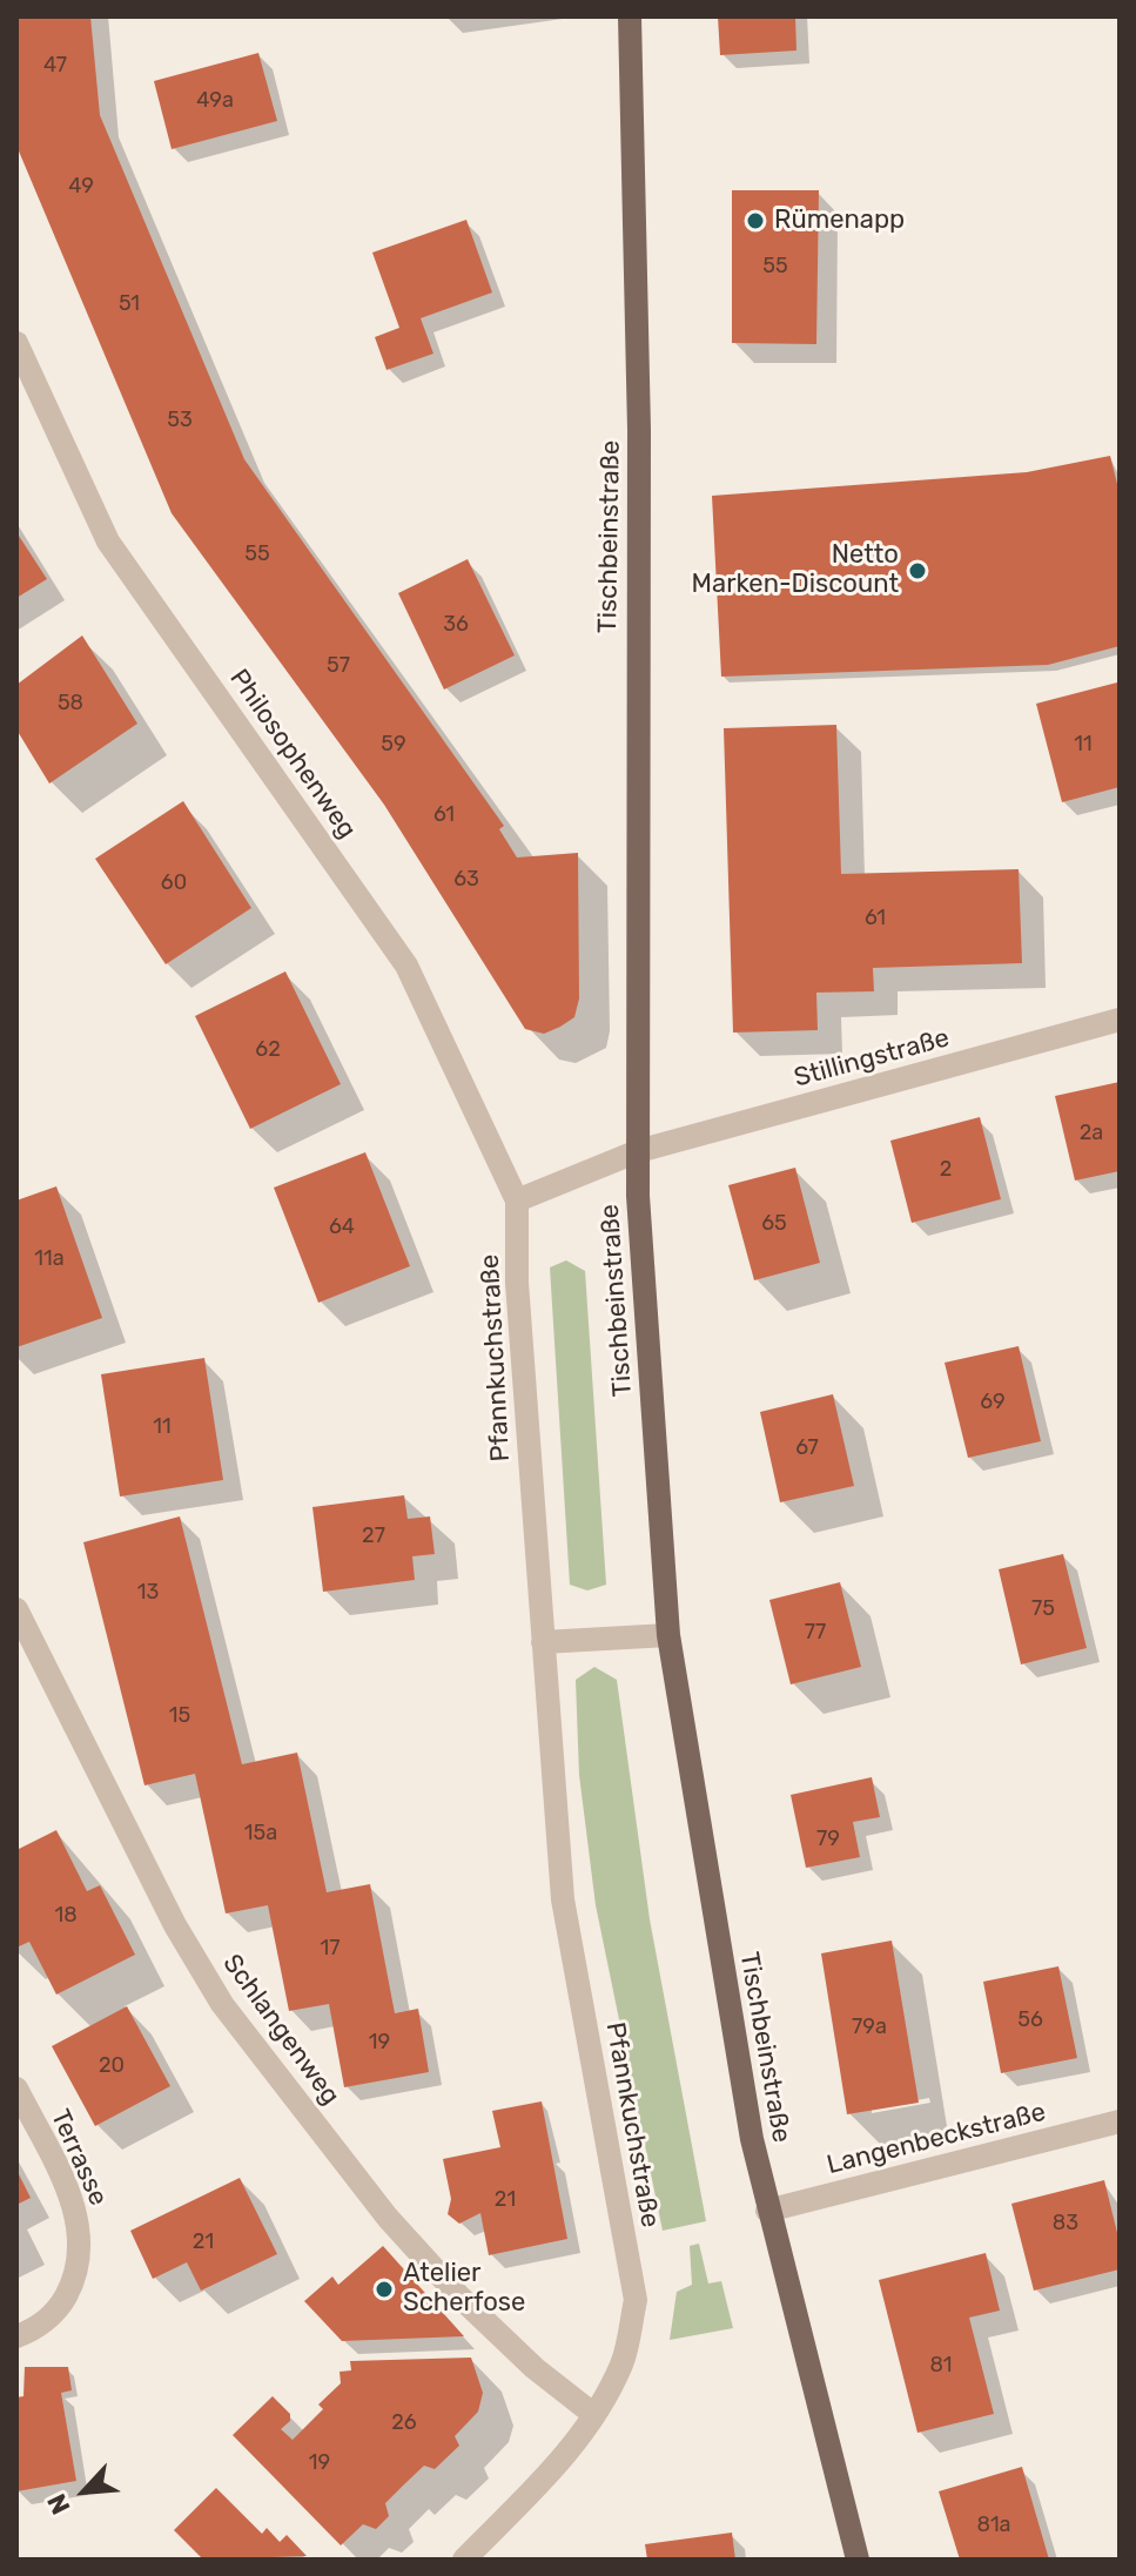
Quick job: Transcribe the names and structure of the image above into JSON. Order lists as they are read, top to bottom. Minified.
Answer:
{"streets":{"main road":["Tischbeinstraße"],"street":["Philosophenweg","Stillingstraße","Pfannkuchstraße","Schlangenweg","Langenbeckstraße","Terrasse"]},"crossings":[["Tischbeinstraße","Stillingstraße"],["Tischbeinstraße","Langenbeckstraße"],["Philosophenweg","Pfannkuchstraße"],["Pfannkuchstraße","Schlangenweg"]],"places":["Rümenapp","Netto Marken-Discount","Atelier Scherfose"],"house_numbers":["47","49a","49","55","51","53","55","36","57","58","59","11","61","63","60","61","62","2a","2","65","64","11a","69","11","67","27","13","75","77","15","15a","79","18","17","56","79a","19","20","21","83","21","81","26","19","81a"],"north":"bottom left"}
